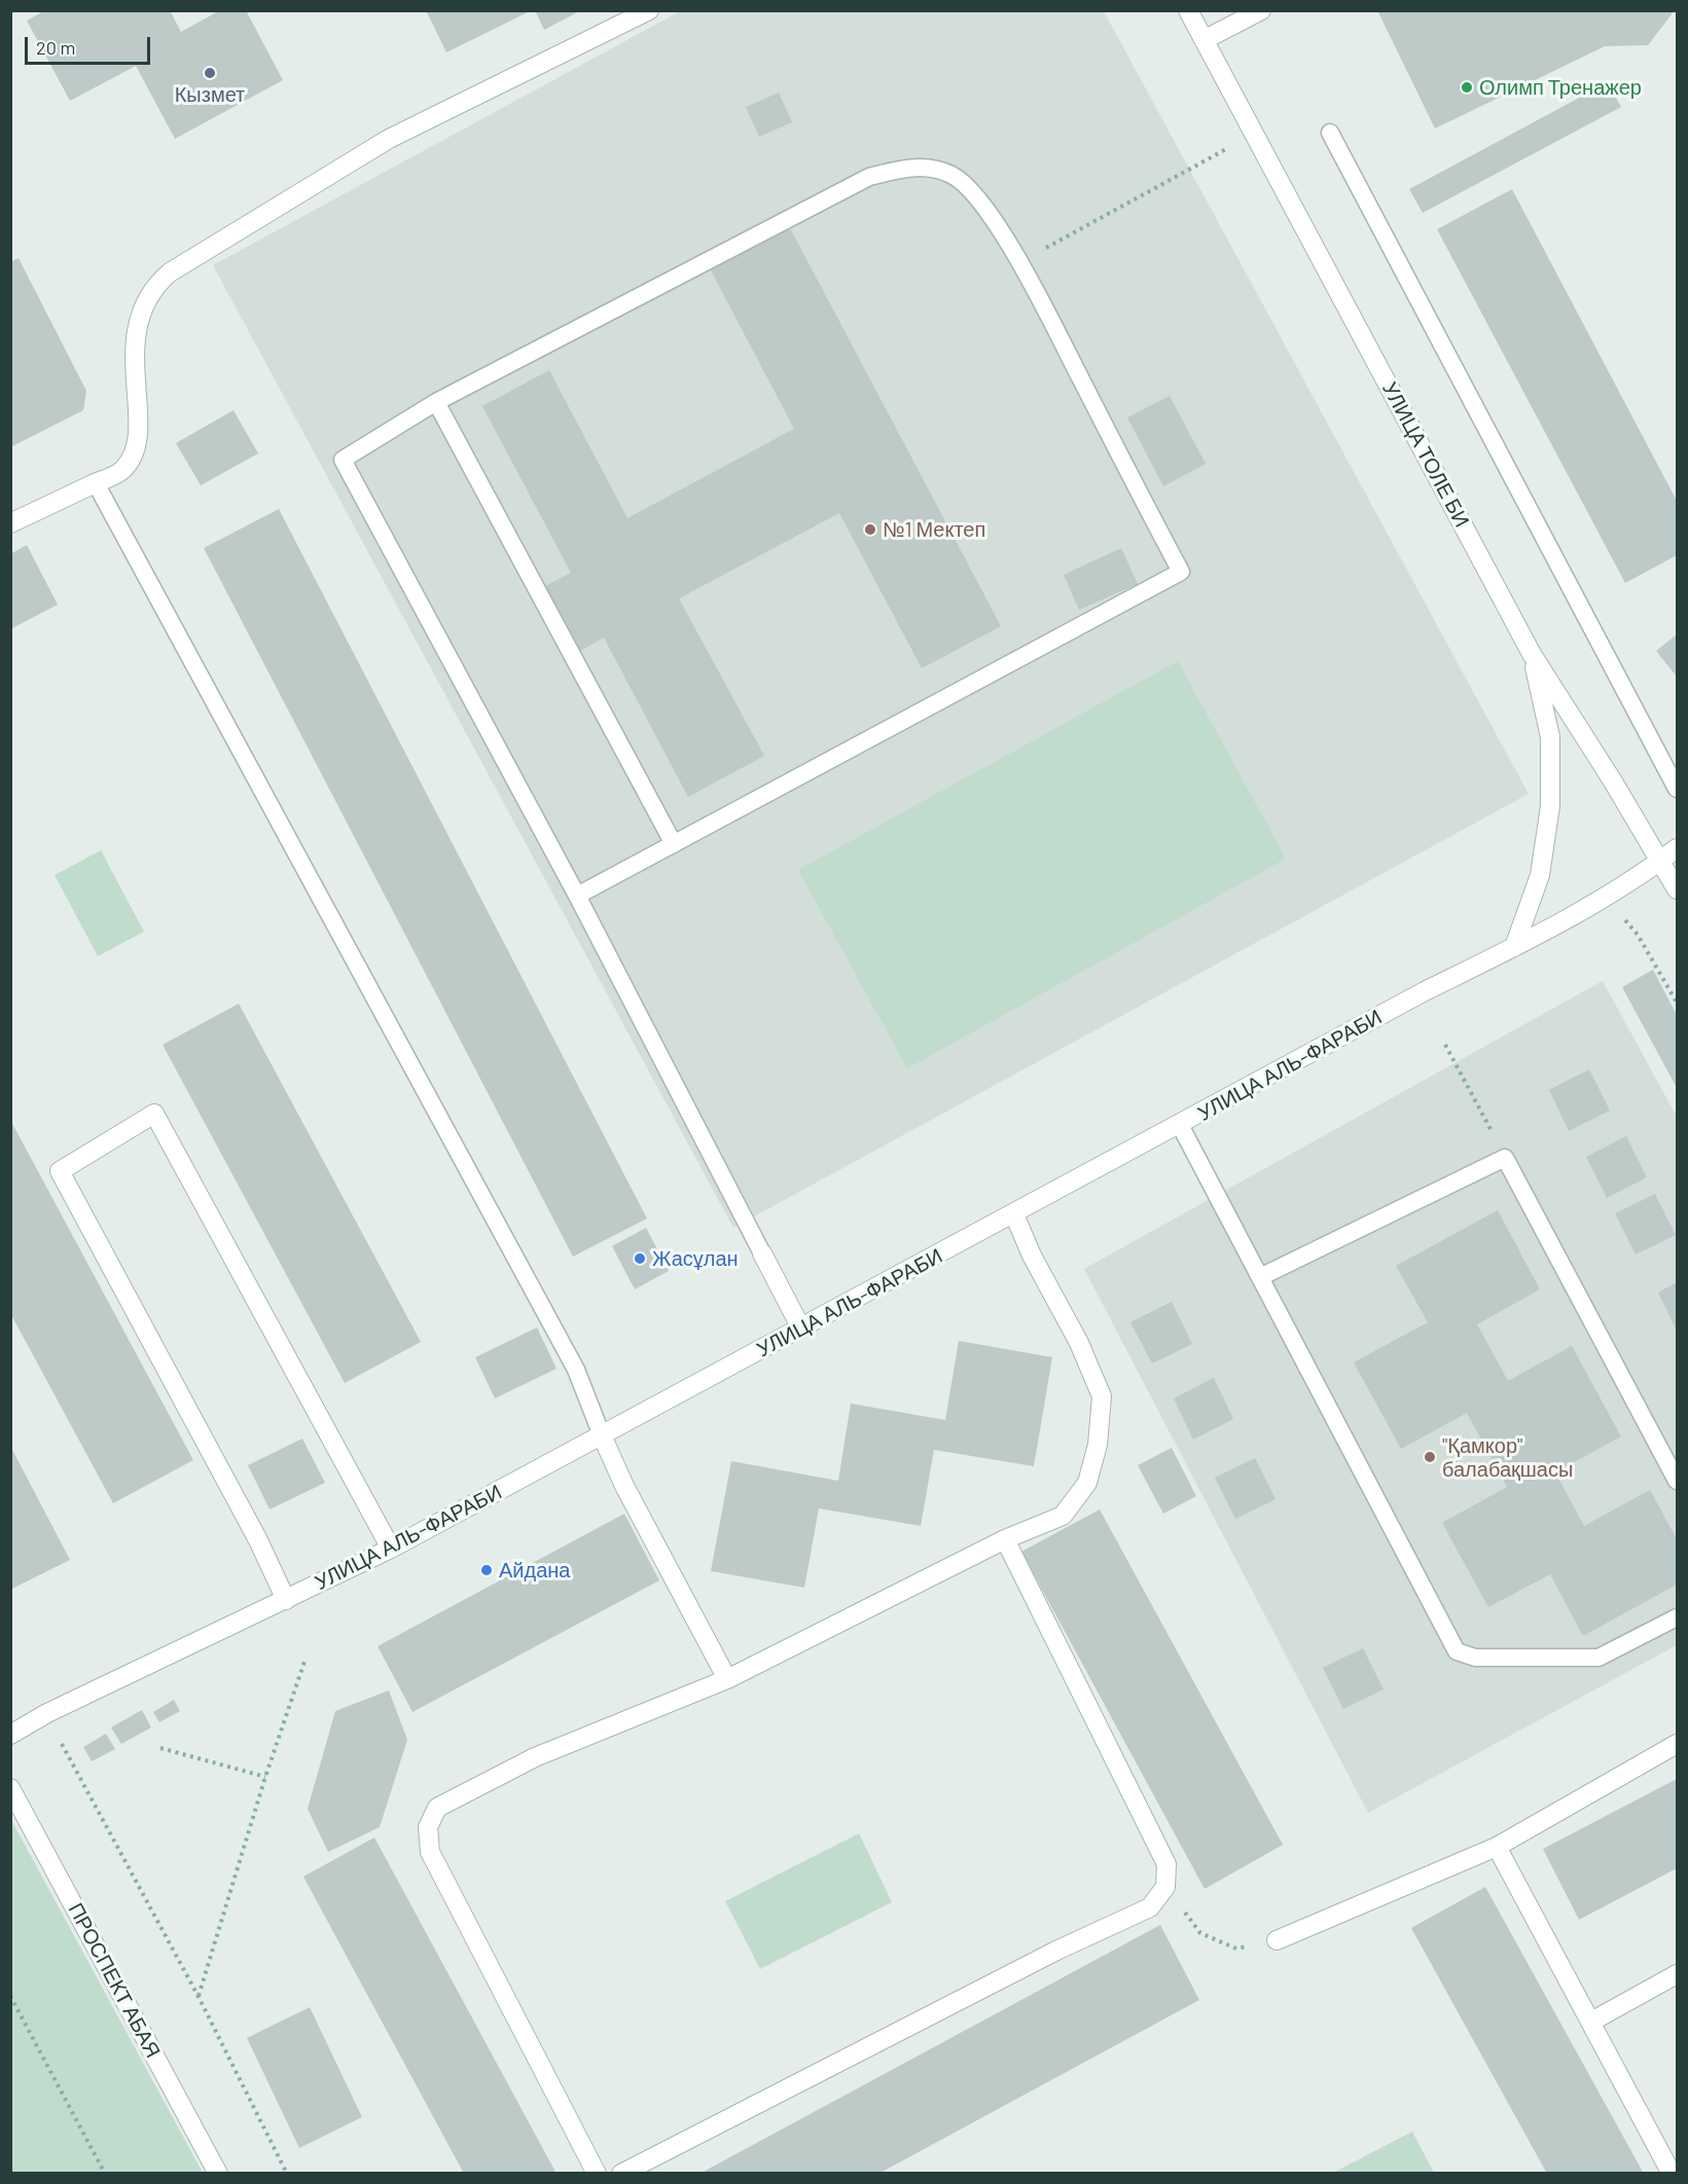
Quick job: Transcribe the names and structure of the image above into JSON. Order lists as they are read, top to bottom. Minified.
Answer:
{"streets":{"street":["УЛИЦА ТОЛЕ БИ","УЛИЦА АЛЬ-ФАРАБИ","ПРОСПЕКТ АБАЯ"]},"crossings":[["УЛИЦА ТОЛЕ БИ","УЛИЦА АЛЬ-ФАРАБИ"]],"places":["Кызмет","Олимп Тренажер","№1 Мектеп","Жасұлан","\"Қамкор\" балабақшасы","Айдана"],"scale_bar":"20 m"}
